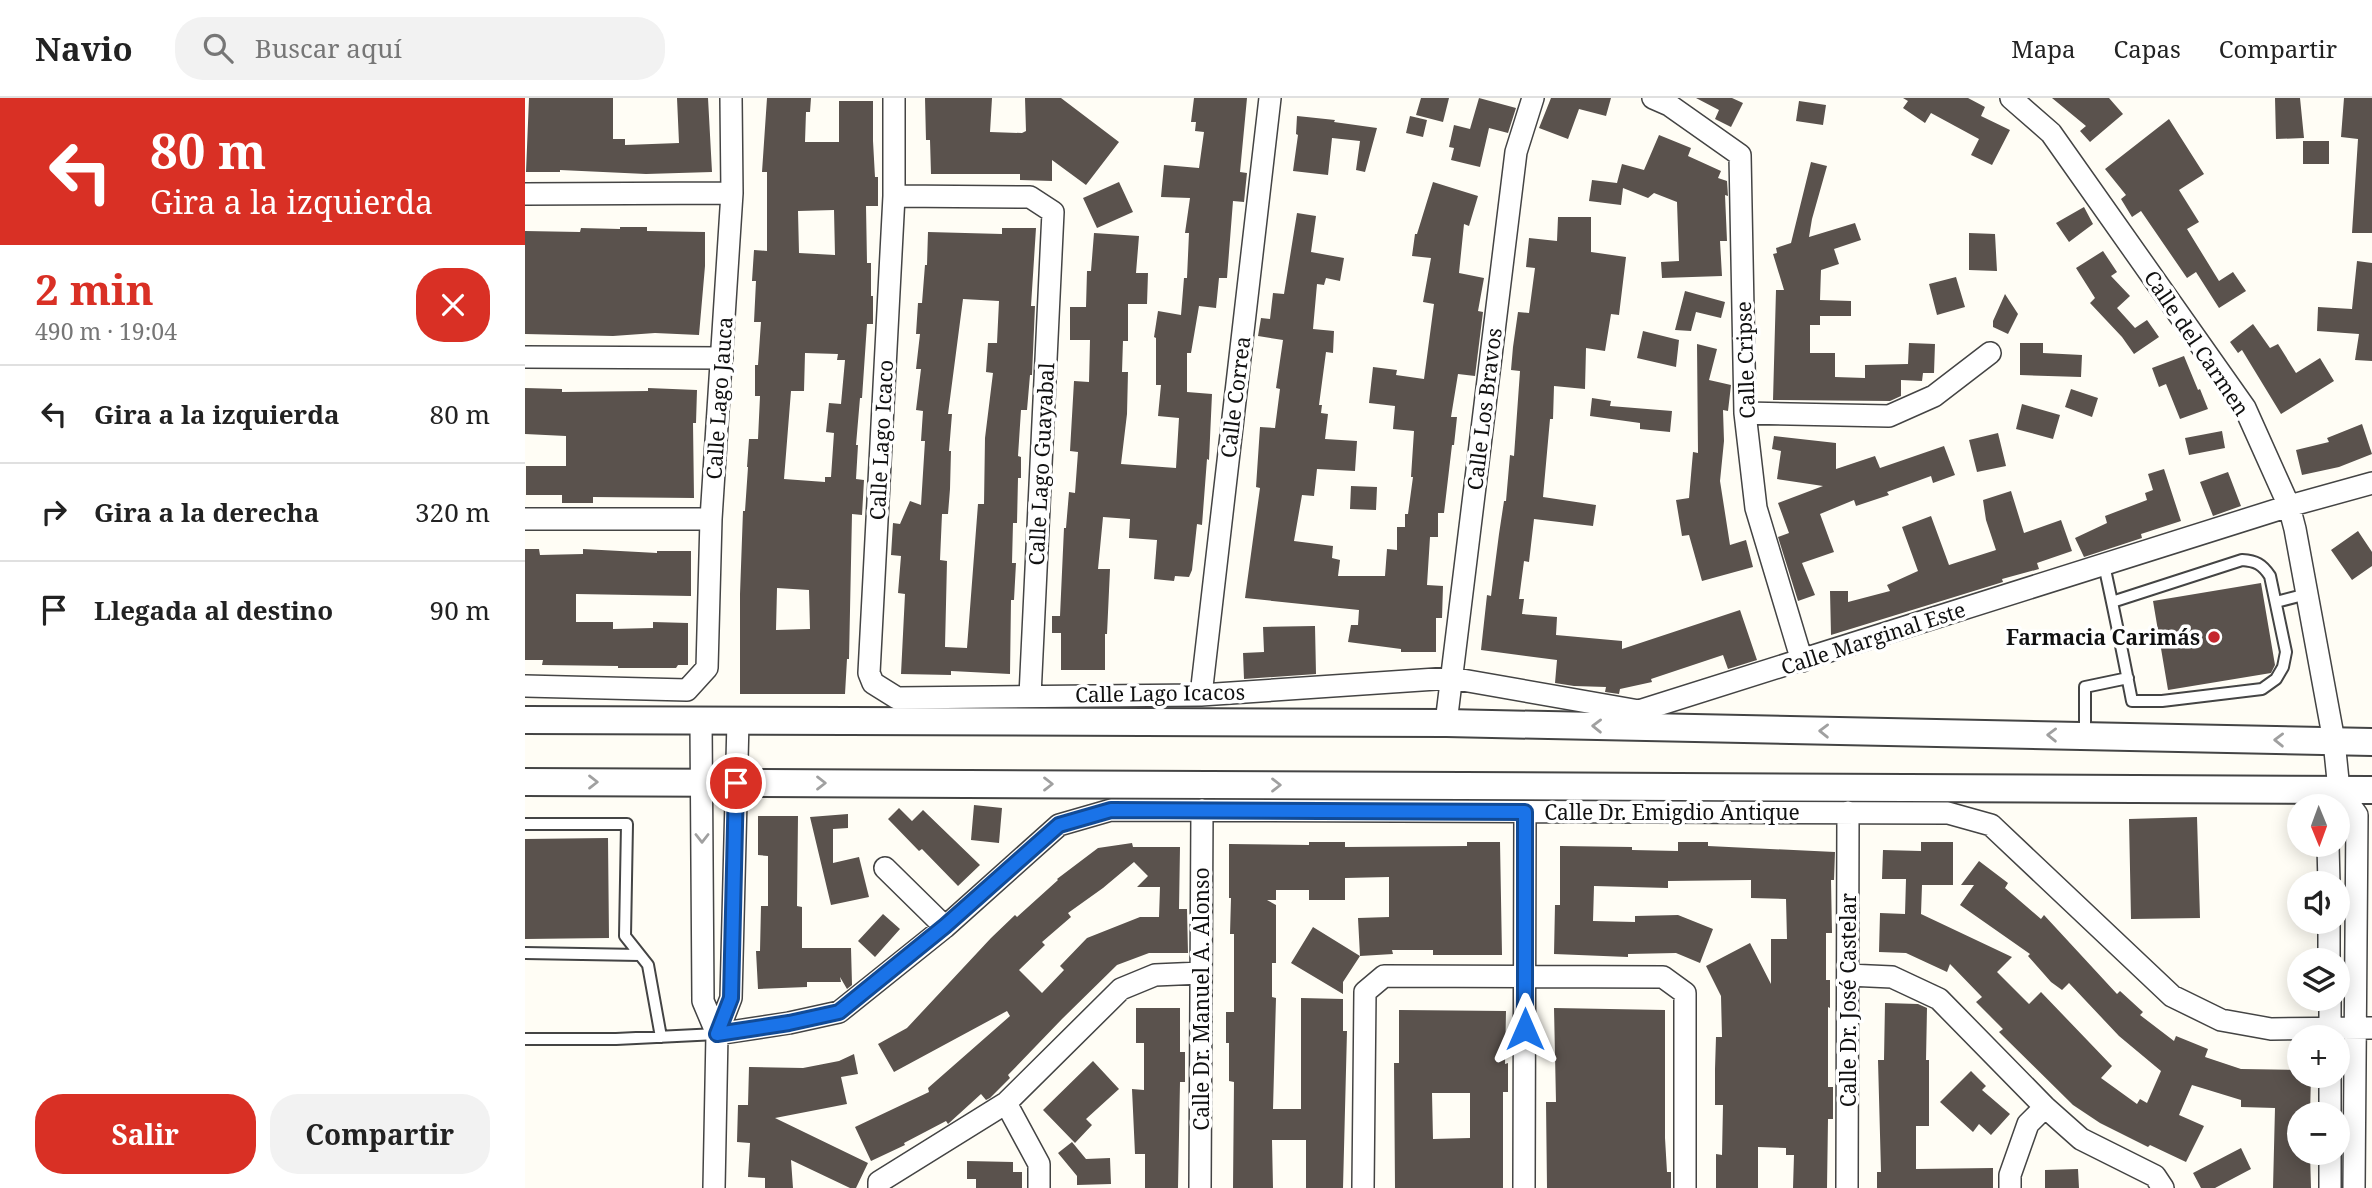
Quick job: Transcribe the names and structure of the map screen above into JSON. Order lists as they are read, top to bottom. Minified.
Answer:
{"streets":{"street":["Calle del Carmen","Calle Cripse","Calle Correa","Calle Lago Jauca","Calle Los Bravos","Calle Lago Icaco","Calle Lago Guayabal","Calle Marginal Este","Calle Lago Icacos","Calle Dr. Emigdio Antique","Calle Dr. Manuel A. Alonso","Calle Dr. José Castelar"]},"crossings":[["Calle del Carmen","Calle Marginal Este"],["Calle Cripse","Calle Marginal Este"],["Calle Correa","Calle Lago Icacos"],["Calle Los Bravos","Calle Marginal Este"],["Calle Los Bravos","Calle Lago Icacos"],["Calle Lago Icaco","Calle Lago Guayabal"],["Calle Lago Icaco","Calle Lago Icacos"],["Calle Lago Guayabal","Calle Lago Icacos"],["Calle Marginal Este","Calle Lago Icacos"],["Calle Dr. Emigdio Antique","Calle Dr. Manuel A. Alonso"],["Calle Dr. Emigdio Antique","Calle Dr. José Castelar"]],"places":["Farmacia Carimás"],"north":"bottom","page":{"header":"Navio","search":"Buscar aquí","nav":["Mapa","Capas","Compartir"],"turn":["80 m","Gira a la izquierda"],"heading":["2 min","490 m · 19:04"],"list":[{"name":"Gira a la izquierda","value":"80 m"},{"name":"Gira a la derecha","value":"320 m"},{"name":"Llegada al destino","value":"90 m"}],"map_buttons":["+","−"],"buttons":["Salir","Compartir"]}}
